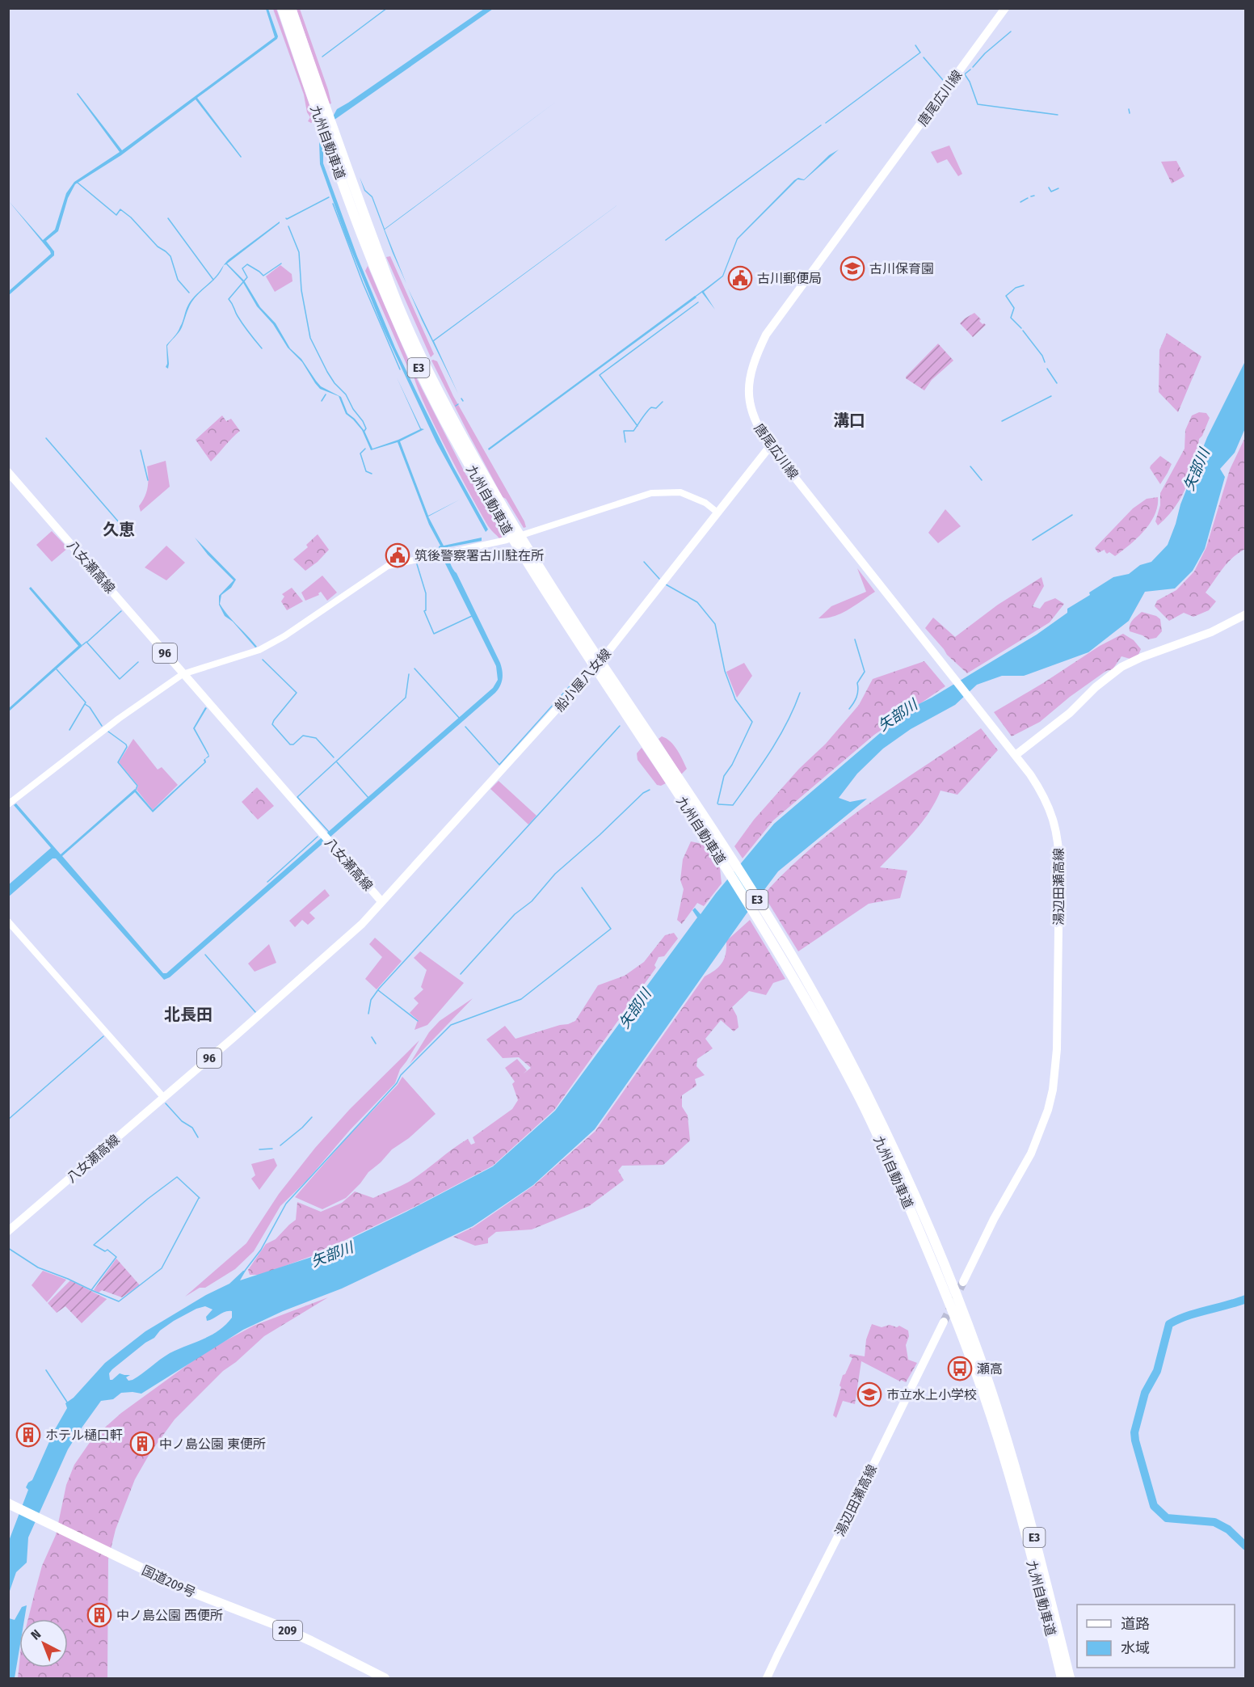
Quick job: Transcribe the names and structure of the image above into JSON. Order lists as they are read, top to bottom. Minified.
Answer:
{"streets":{"highway":["九州自動車道","E3","国道209号","209"],"main road":["唐尾広川線","八女瀬高線","96","船小屋八女線","湯辺田瀬高線"]},"crossings":[["唐尾広川線","船小屋八女線"],["唐尾広川線","湯辺田瀬高線"],["八女瀬高線","船小屋八女線"]],"districts":["溝口","久恵","北長田"],"water":["矢部川"],"places":{"school or university":["古川保育園","市立水上小学校"],"public building":["古川郵便局","筑後警察署古川駐在所"],"bus stop":["瀬高"],"building":["ホテル樋口軒","中ノ島公園 東便所","中ノ島公園 西便所"]},"legend":["道路","水域"],"north":"top left"}
